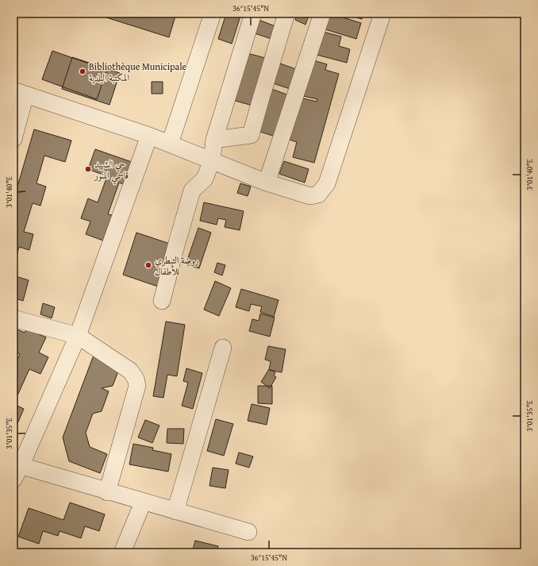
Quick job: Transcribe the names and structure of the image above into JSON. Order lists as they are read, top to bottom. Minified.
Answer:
{"places":["Bibliothèque Municipale المكتبة البلدية","حي الشهيد قاسمي المنور","روضة التيطري للأطفال"],"coordinates":["36°15'45\"N","3°01'40\"E","3°01'35\"E"]}
